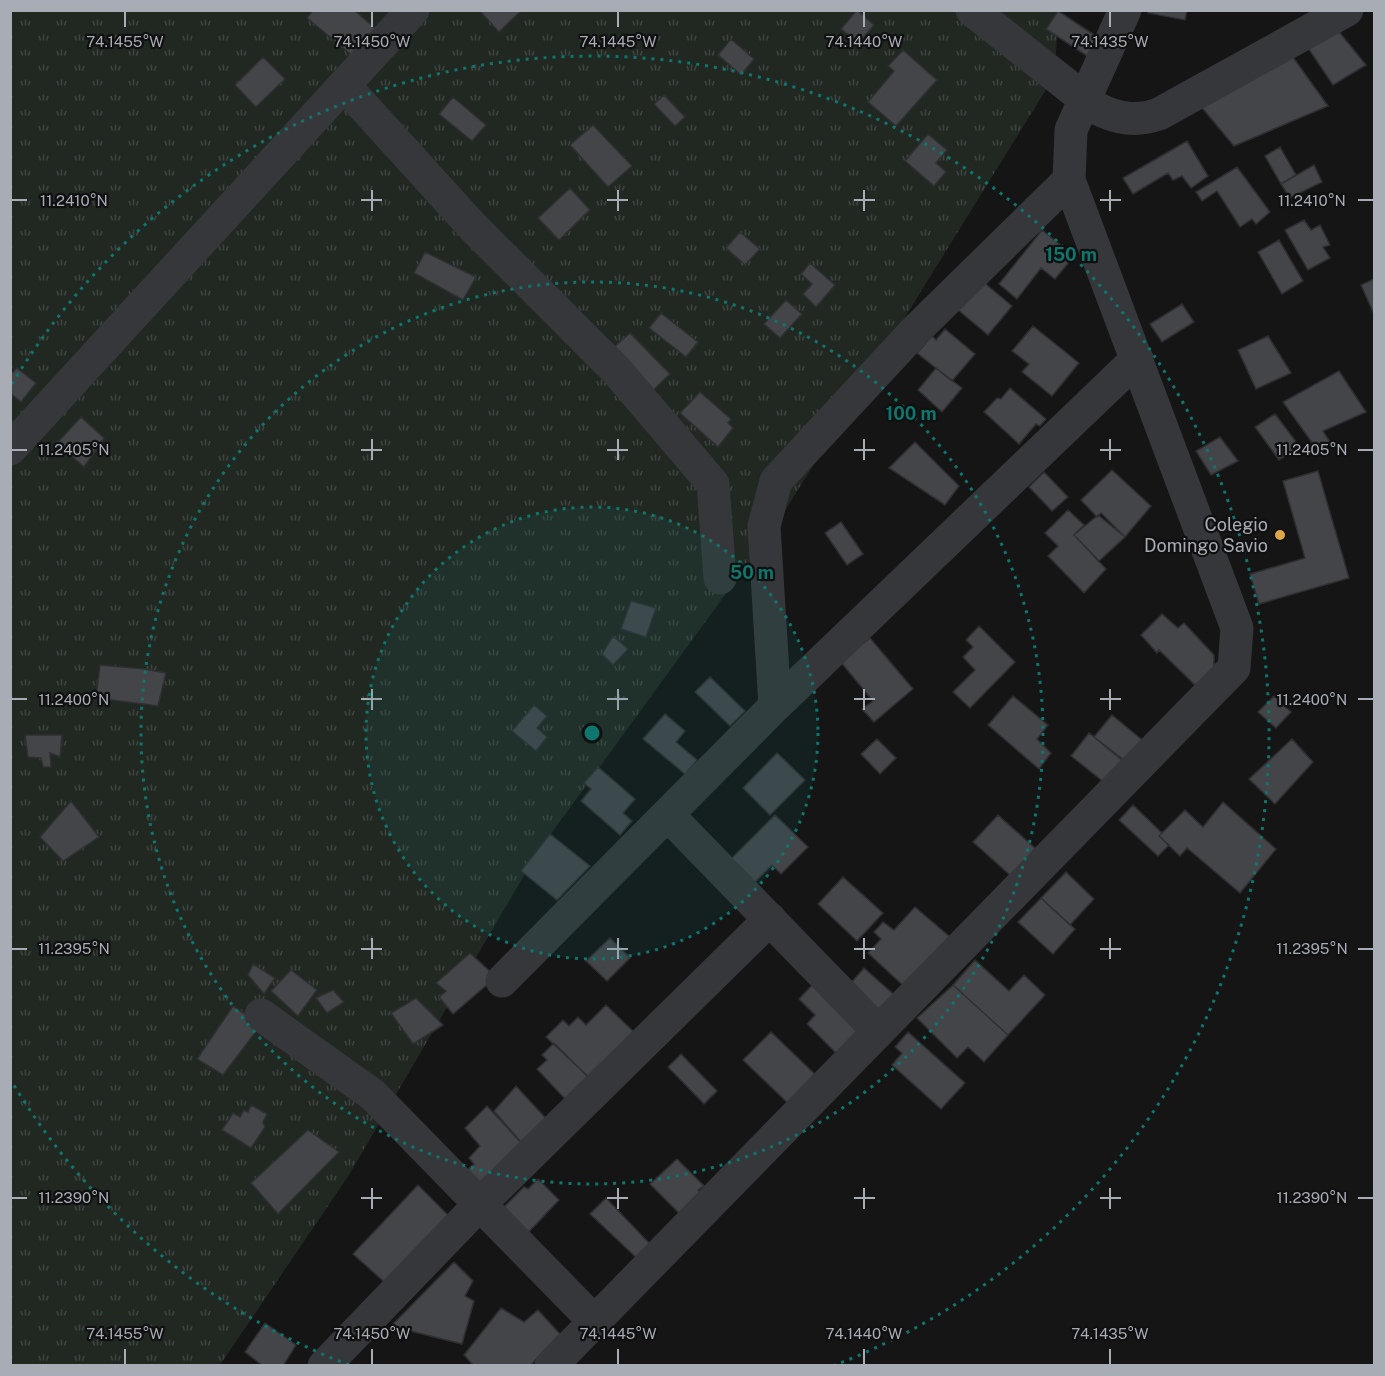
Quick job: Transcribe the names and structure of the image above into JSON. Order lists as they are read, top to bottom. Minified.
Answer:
{"places":["Colegio Domingo Savio"],"coordinates":["74.1455°W","74.1450°W","74.1445°W","74.1440°W","74.1435°W","11.2410°N","11.2405°N","11.2400°N","11.2395°N","11.2390°N"],"rings":["150 m","100 m","50 m"]}
